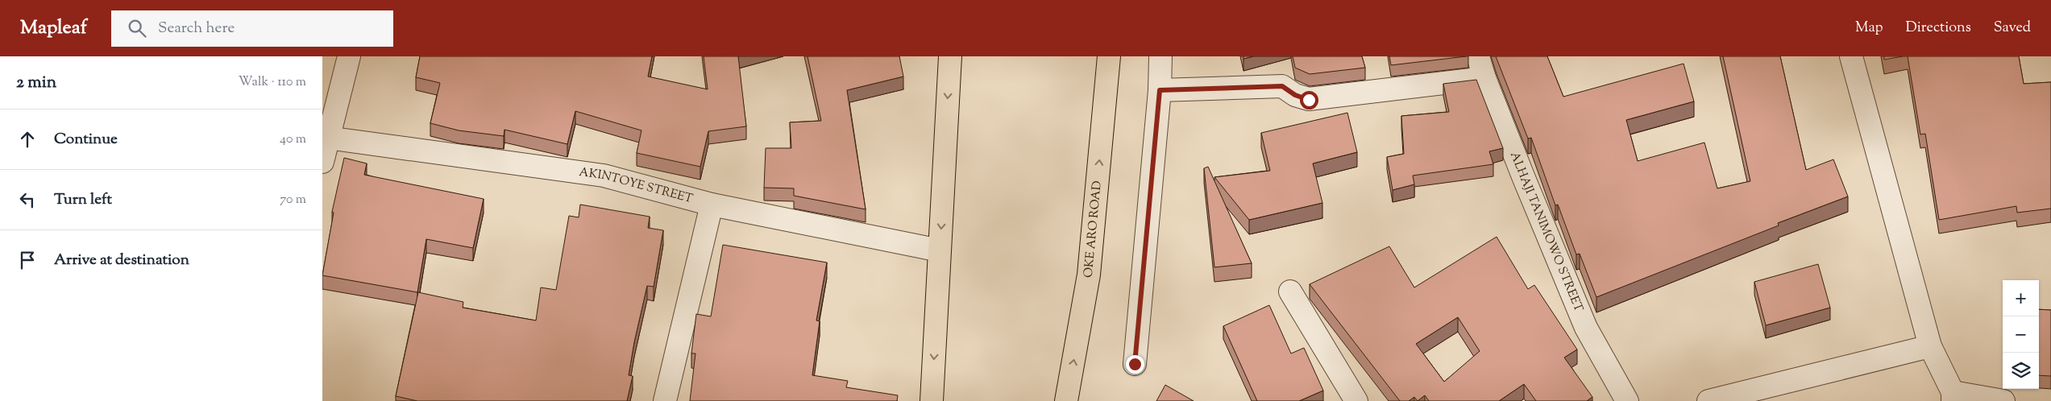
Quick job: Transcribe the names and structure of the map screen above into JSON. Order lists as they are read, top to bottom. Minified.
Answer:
{"streets":{"main road":["OKE ARO ROAD"],"street":["AKINTOYE STREET","ALHAJI TANIMOWO STREET"]},"page":{"header":"Mapleaf","search":"Search here","nav":["Map","Directions","Saved"],"heading":["2 min","Walk · 110 m"],"list":[["Continue","40 m"],["Turn left","70 m"],"Arrive at destination"],"map_buttons":["+","−"]}}
